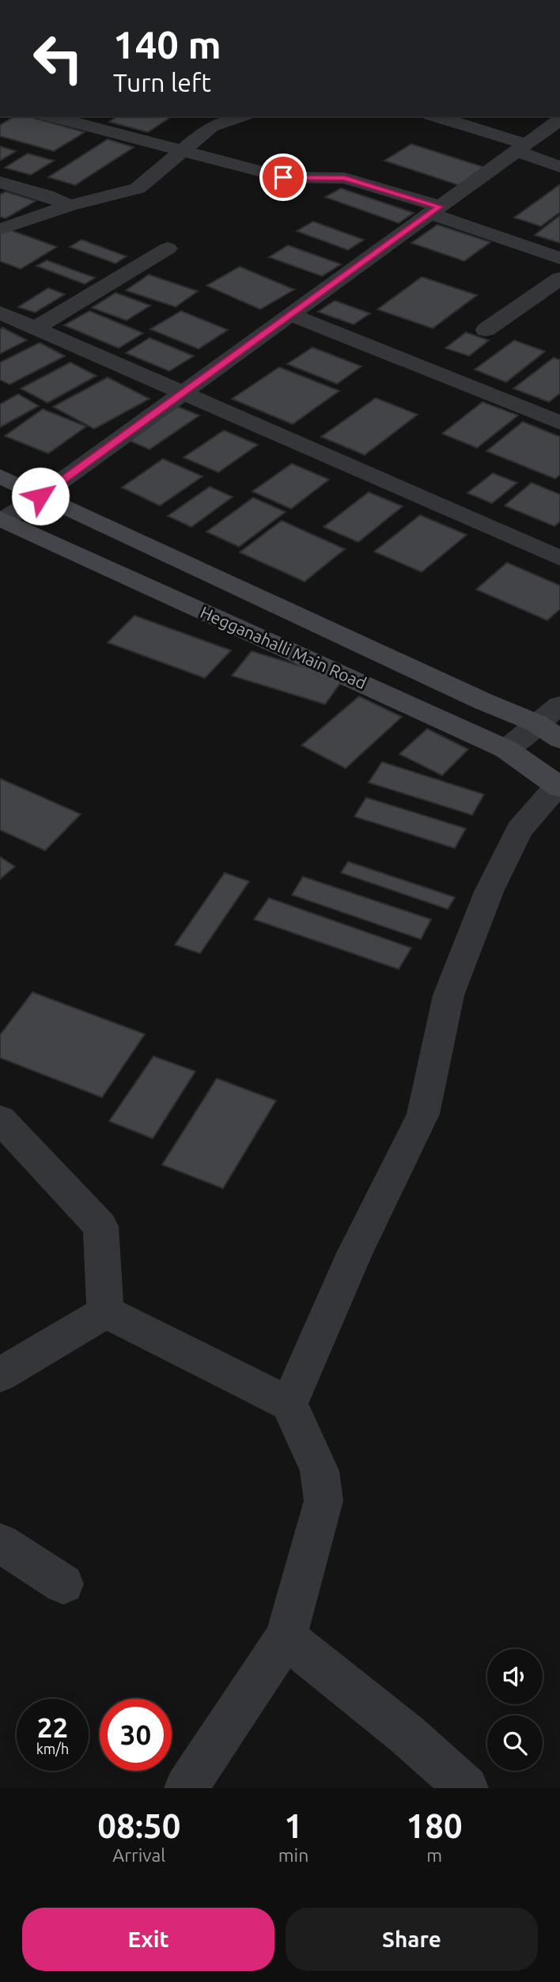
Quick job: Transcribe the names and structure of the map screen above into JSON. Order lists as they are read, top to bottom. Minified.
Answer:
{"streets":{"main road":["Hegganahalli Main Road"]},"page":{"turn":["140 m","Turn left"],"speed":"22 km/h","limit":"30","eta":["08:50","Arrival","1","min","180","m"],"buttons":["Exit","Share"]}}
